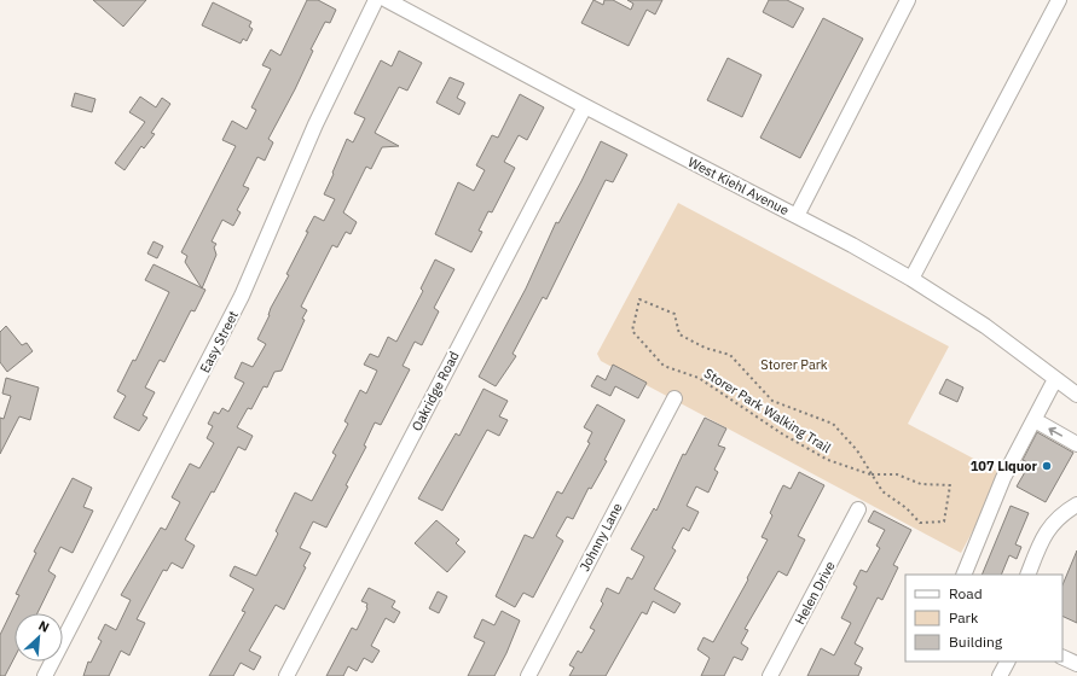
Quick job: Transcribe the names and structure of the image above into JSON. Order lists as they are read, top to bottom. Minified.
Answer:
{"streets":{"street":["West Kiehl Avenue","Easy Street","Oakridge Road","Johnny Lane","Helen Drive"],"path":["Storer Park Walking Trail"]},"crossings":[["West Kiehl Avenue","Oakridge Road"]],"parks":["Storer Park"],"places":["107 Liquor"],"legend":["Road","Park","Building"],"north":"top right"}
